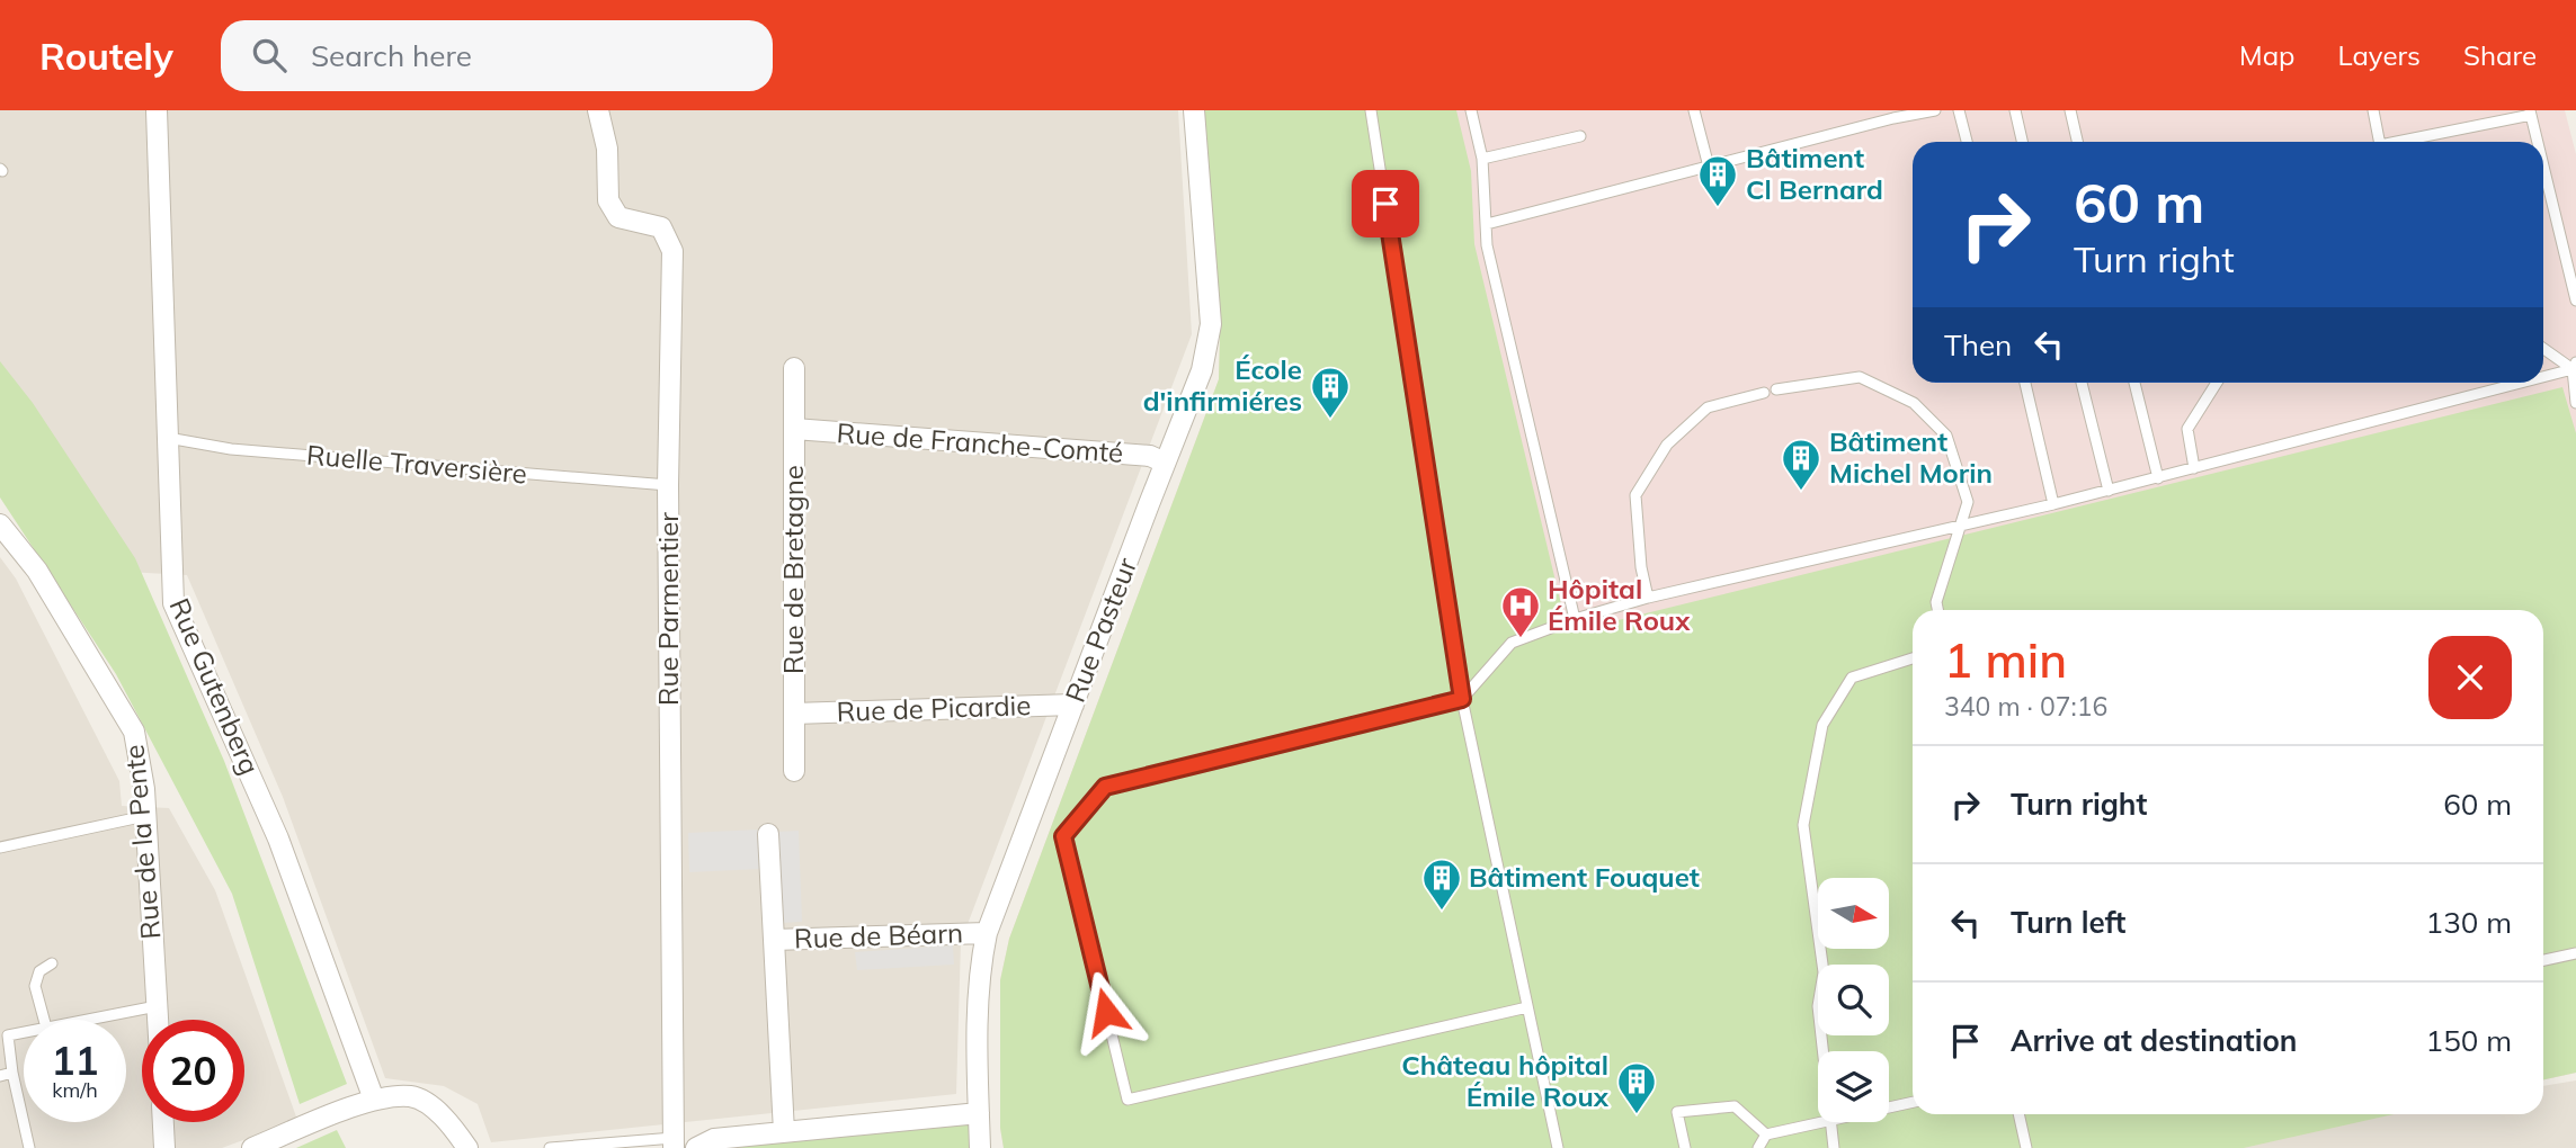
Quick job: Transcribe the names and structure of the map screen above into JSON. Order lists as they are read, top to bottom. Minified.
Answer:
{"streets":{"street":["Rue de Franche-Comté","Rue de Bretagne","Rue Parmentier","Rue Pasteur","Rue Gutenberg","Rue de Picardie","Rue de la Pente","Rue de Béarn"],"lane":["Ruelle Traversière"]},"crossings":[["Rue de Franche-Comté","Rue de Bretagne"],["Rue de Franche-Comté","Rue Pasteur"],["Ruelle Traversière","Rue Parmentier"],["Ruelle Traversière","Rue Gutenberg"],["Rue de Bretagne","Rue de Picardie"],["Rue Pasteur","Rue de Picardie"],["Rue Pasteur","Rue de Béarn"]],"places":{"building":["Bâtiment Cl Bernard","École d'infirmiéres","Bâtiment Michel Morin","Bâtiment Fouquet","Château hôpital Émile Roux"],"hospital":["Hôpital Émile Roux"]},"north":"right","page":{"header":"Routely","search":"Search here","nav":["Map","Layers","Share"],"turn":["60 m","Turn right"],"then":"Then","heading":["1 min","340 m · 07:16"],"list":[{"name":"Turn right","value":"60 m"},{"name":"Turn left","value":"130 m"},{"name":"Arrive at destination","value":"150 m"}],"speed":"11 km/h","limit":"20"}}
